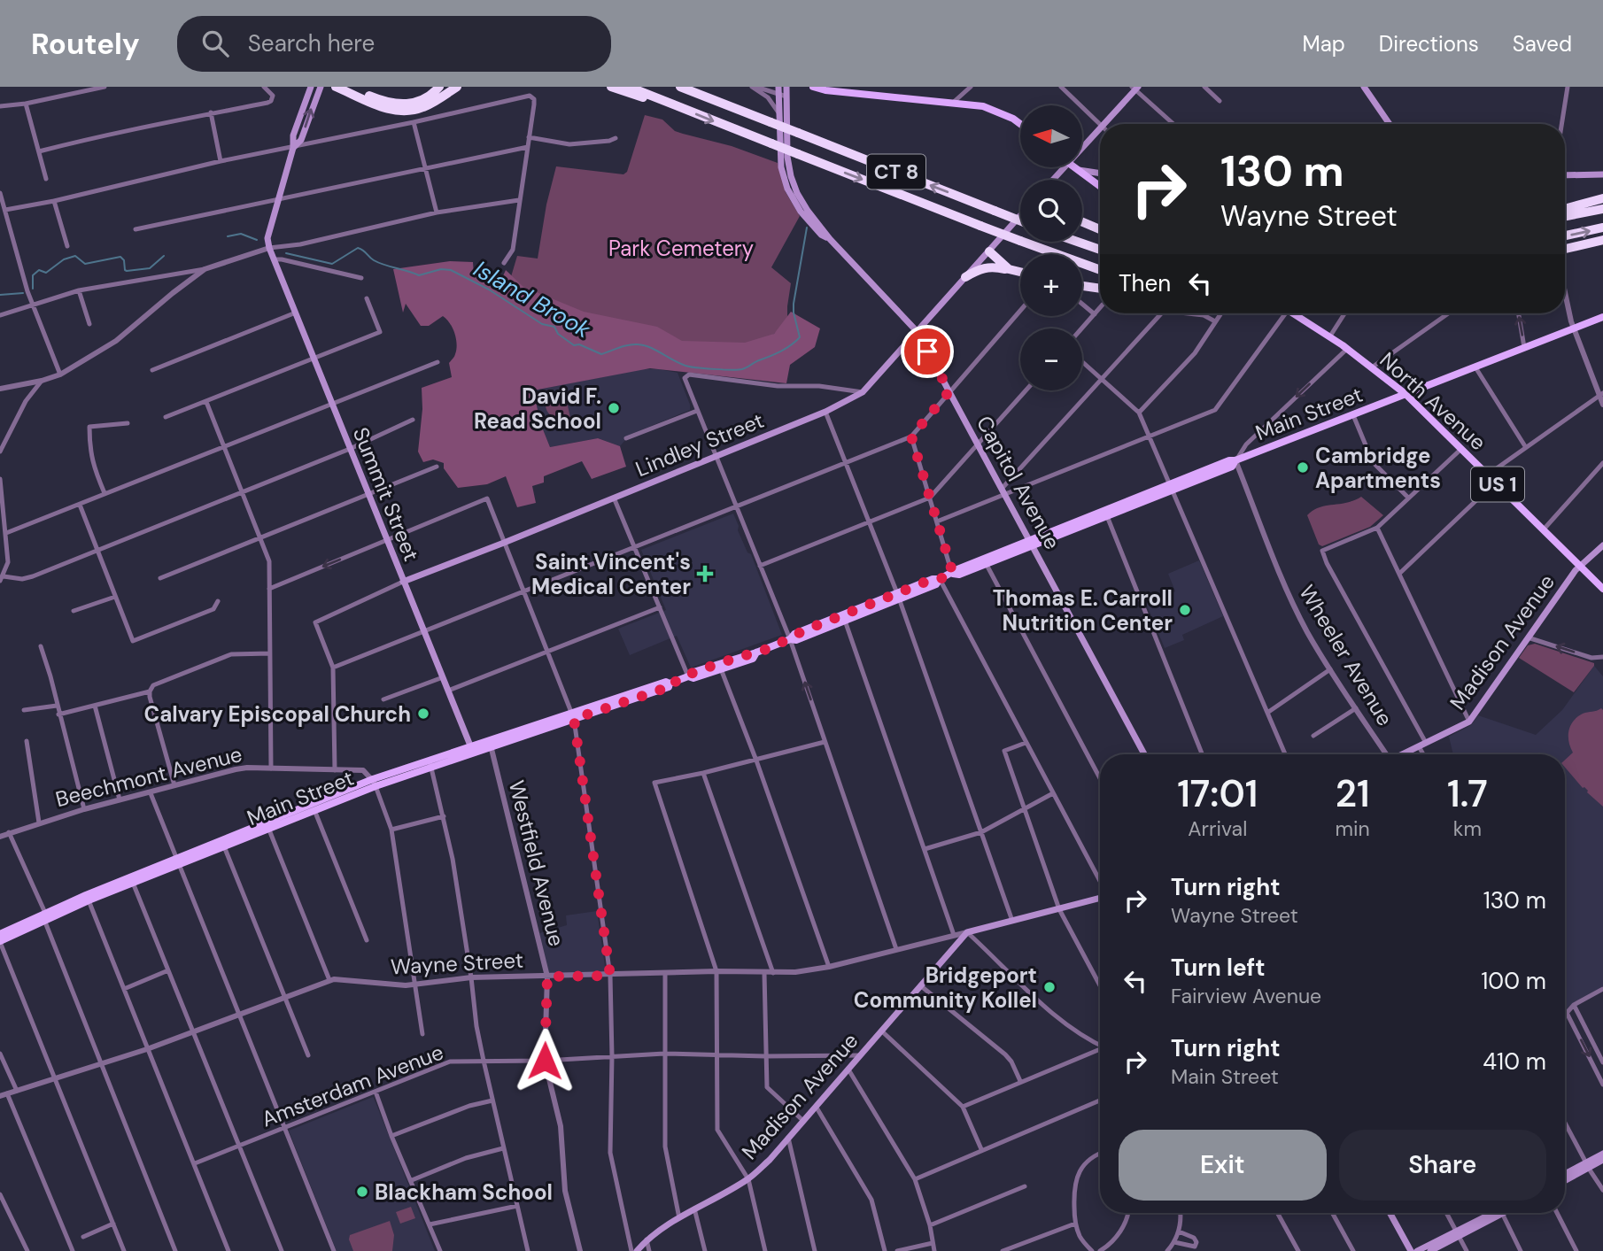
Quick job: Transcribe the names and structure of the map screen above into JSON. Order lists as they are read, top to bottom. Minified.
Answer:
{"streets":{"highway":["CT 8"],"main road":["North Avenue","Main Street","Lindley Street","Capitol Avenue","US 1","Summit Street","Madison Avenue"],"street":["Wheeler Avenue","Beechmont Avenue","Westfield Avenue","Wayne Street","Amsterdam Avenue"]},"crossings":[["North Avenue","Main Street"],["North Avenue","Madison Avenue"],["Main Street","Capitol Avenue"],["Main Street","Summit Street"],["Main Street","Wheeler Avenue"],["Main Street","Beechmont Avenue"],["Main Street","Westfield Avenue"],["Lindley Street","Capitol Avenue"],["Lindley Street","Summit Street"],["Madison Avenue","Wayne Street"],["Madison Avenue","Amsterdam Avenue"],["Westfield Avenue","Wayne Street"],["Westfield Avenue","Amsterdam Avenue"]],"water":["Island Brook"],"parks":["Park Cemetery"],"places":{"other":["David F. Read School","Cambridge Apartments","Thomas E. Carroll Nutrition Center","Calvary Episcopal Church","Bridgeport Community Kollel","Blackham School"],"health":["Saint Vincent's Medical Center"]},"north":"left","page":{"header":"Routely","search":"Search here","nav":["Map","Directions","Saved"],"map_buttons":["+","−"],"turn":["130 m","Wayne Street"],"then":"Then","eta":["17:01","Arrival","21","min","1.7","km"],"list":[{"name":"Turn right","note":"Wayne Street","value":"130 m"},{"name":"Turn left","note":"Fairview Avenue","value":"100 m"},{"name":"Turn right","note":"Main Street","value":"410 m"}],"buttons":["Exit","Share"]}}
